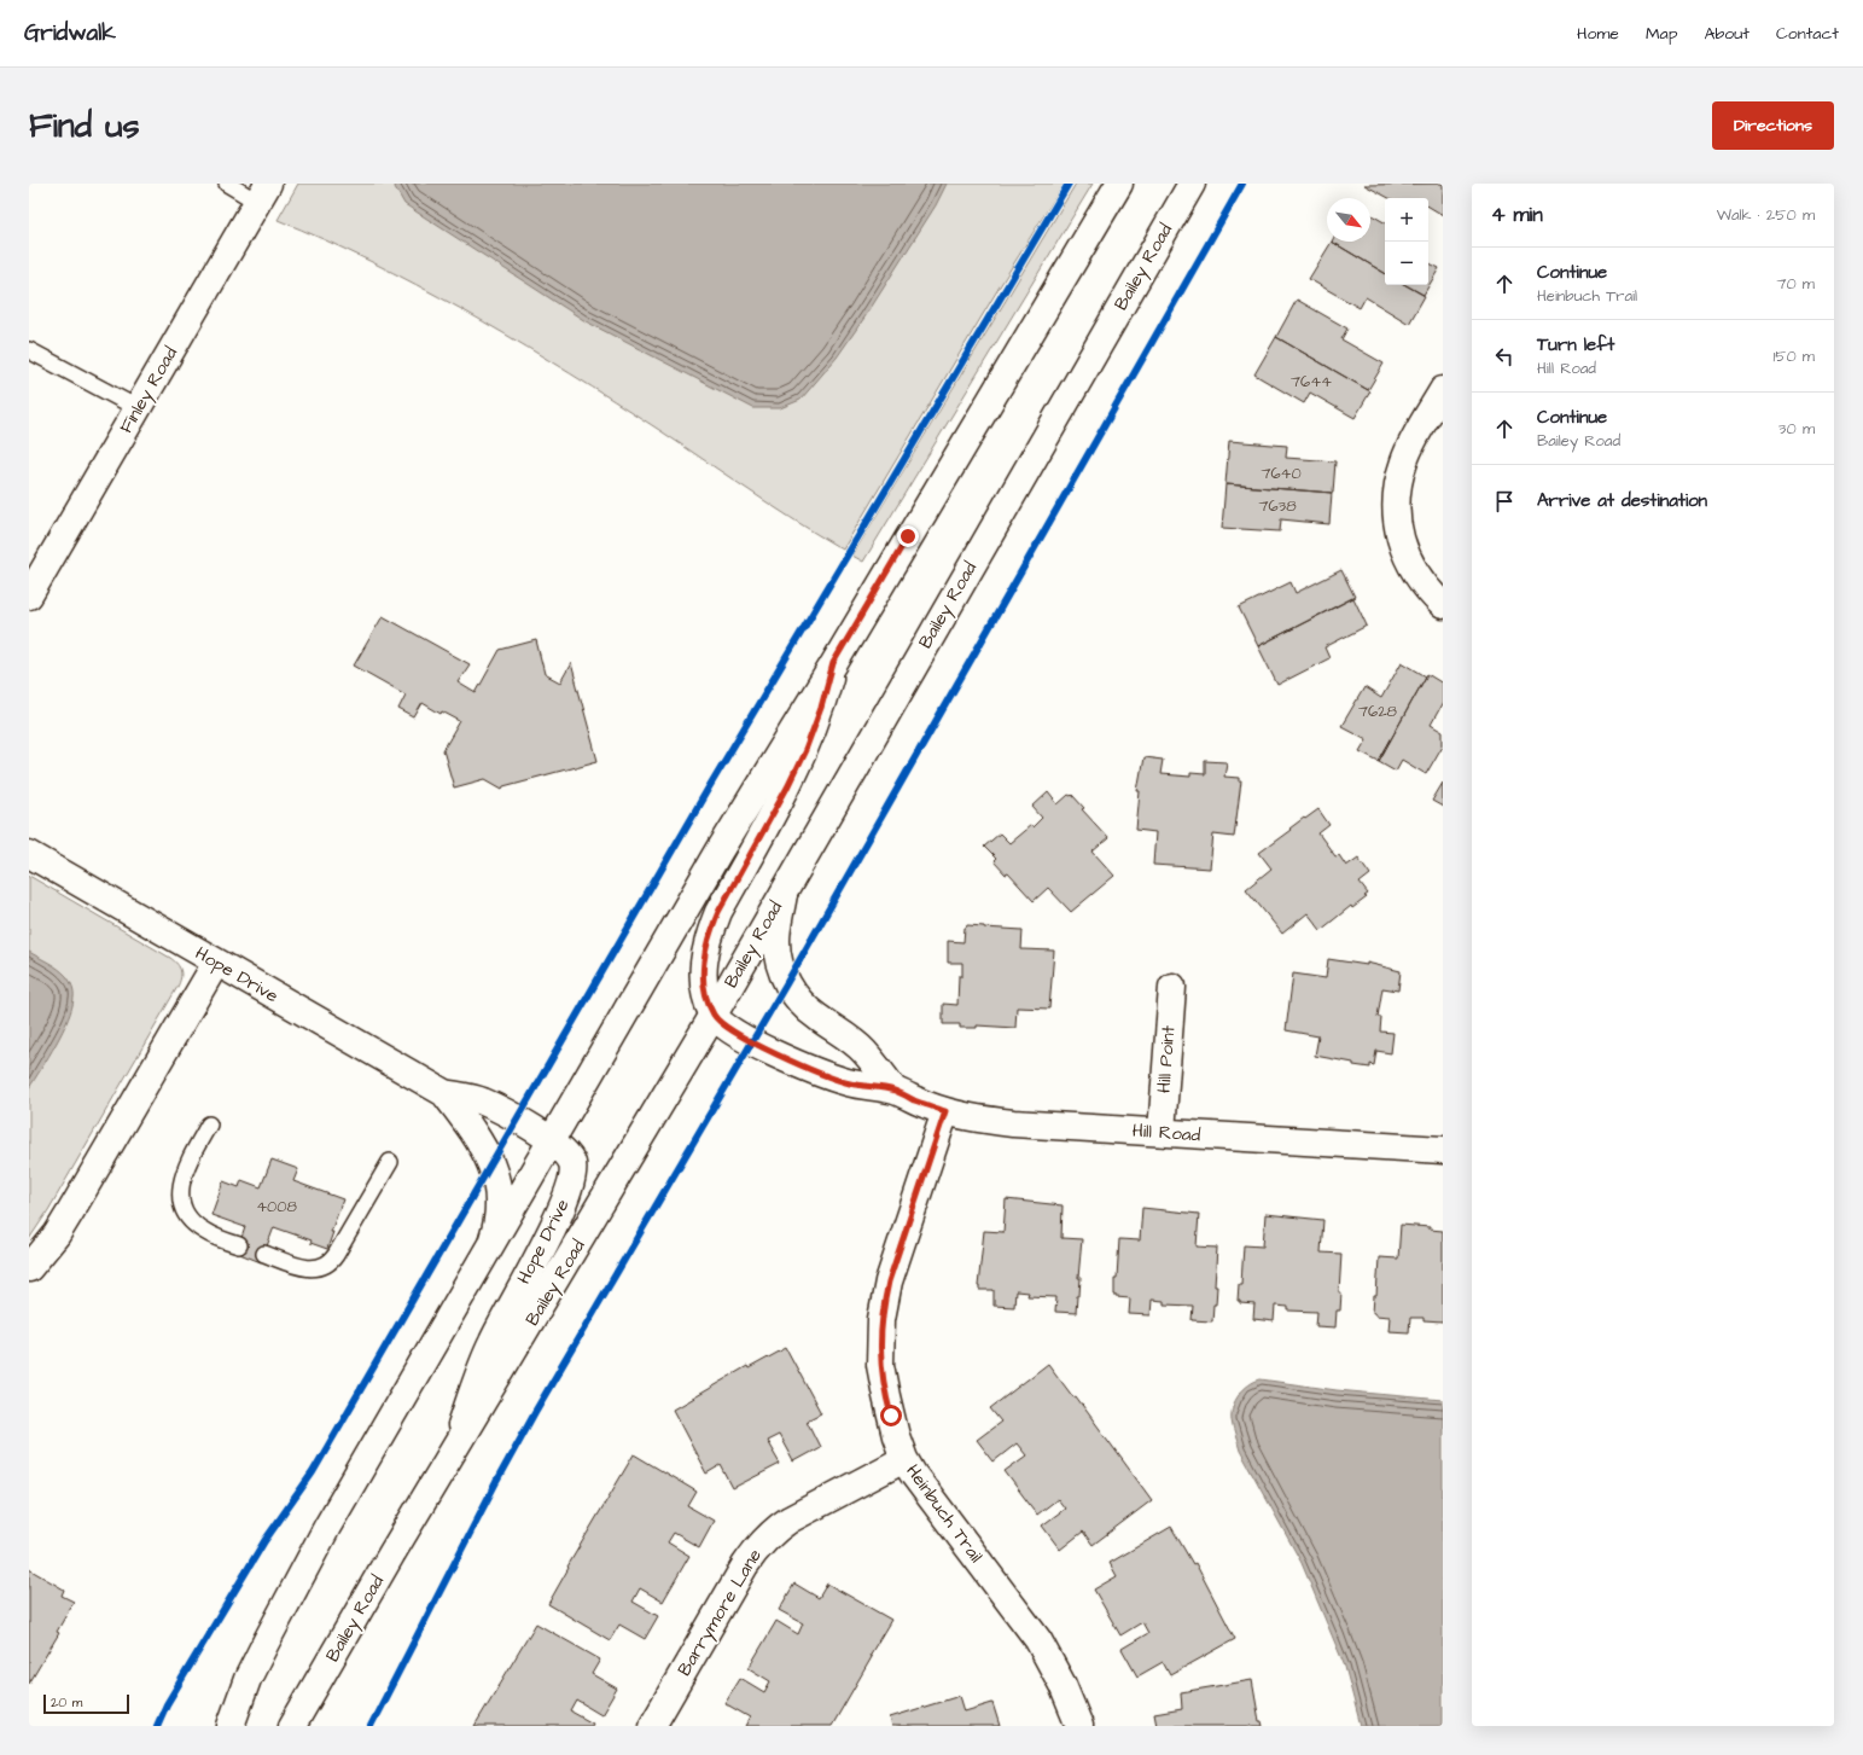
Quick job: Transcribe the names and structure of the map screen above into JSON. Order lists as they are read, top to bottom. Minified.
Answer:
{"streets":{"street":["Bailey Road","Finley Road","Hope Drive","Hill Point","Hill Road","Heinbuch Trail","Barrymore Lane"]},"crossings":[["Bailey Road","Hope Drive"],["Bailey Road","Hill Road"],["Hill Point","Hill Road"],["Hill Road","Heinbuch Trail"],["Heinbuch Trail","Barrymore Lane"]],"house_numbers":["7644","7640","7638","7628","4008"],"scale_bar":"20 m","north":"bottom right","page":{"header":"Gridwalk","nav":["Home","Map","About","Contact"],"buttons":"Directions","title":"Find us","heading":["4 min","Walk · 250 m"],"map_buttons":["+","−"],"list":[["Continue","Heinbuch Trail","70 m"],["Turn left","Hill Road","150 m"],["Continue","Bailey Road","30 m"],"Arrive at destination"],"scale":"20 m"}}
